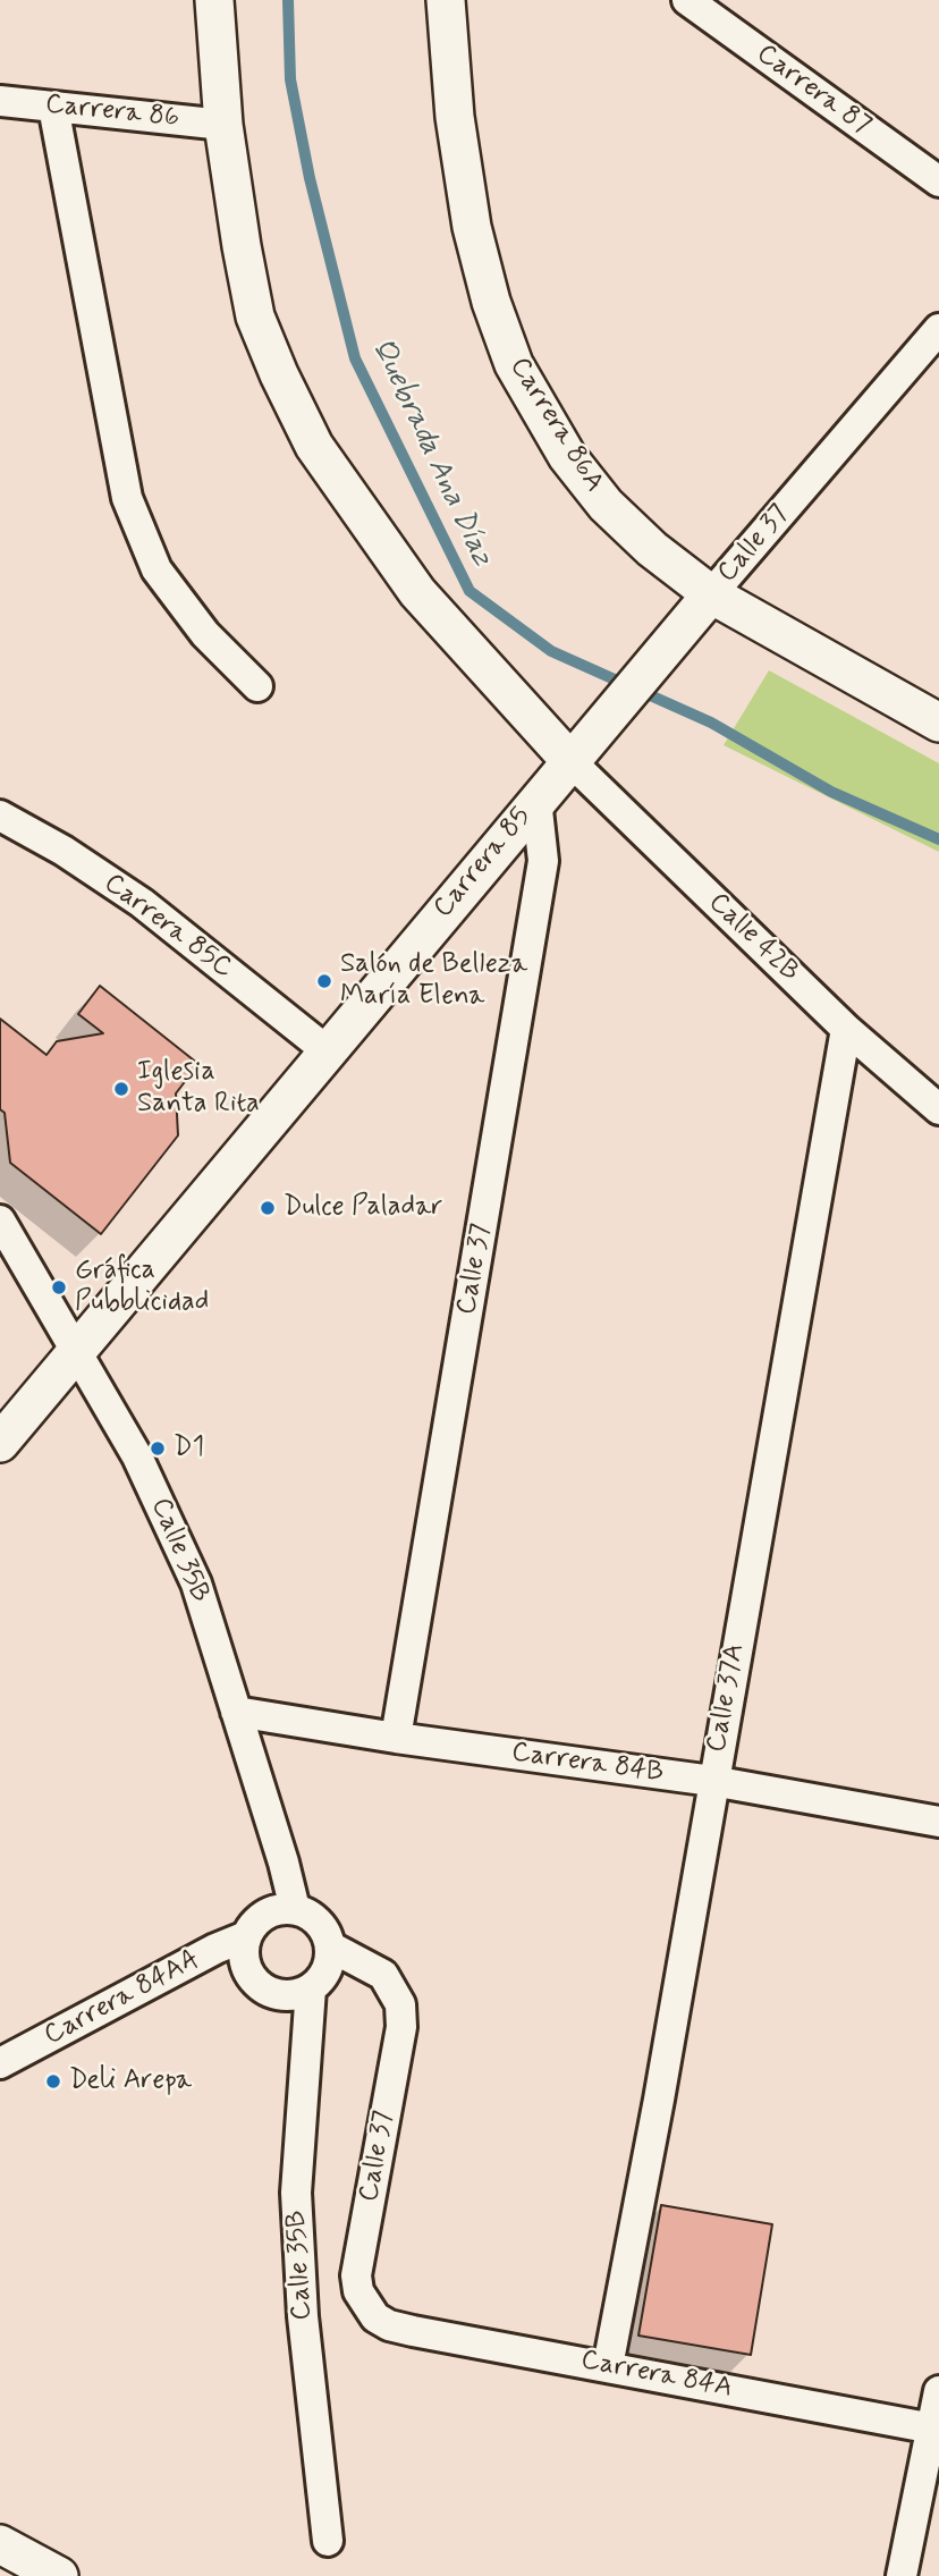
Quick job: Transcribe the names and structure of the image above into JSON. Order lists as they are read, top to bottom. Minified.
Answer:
{"streets":{"street":["Carrera 87","Carrera 86","Carrera 86A","Calle 37","Carrera 85","Carrera 85C","Calle 42B","Calle 35B","Calle 37A","Carrera 84B","Carrera 84AA","Carrera 84A"]},"crossings":[["Carrera 86A","Calle 37"],["Calle 37","Carrera 85"],["Calle 37","Calle 42B"],["Calle 37","Calle 35B"],["Calle 37","Carrera 84B"],["Calle 37","Carrera 84AA"],["Calle 37","Carrera 84A"],["Carrera 85","Carrera 85C"],["Carrera 85","Calle 42B"],["Carrera 85","Calle 35B"],["Calle 42B","Calle 37A"],["Calle 35B","Carrera 84B"],["Calle 35B","Carrera 84AA"],["Calle 37A","Carrera 84B"],["Calle 37A","Carrera 84A"]],"water":["Quebrada Ana Díaz"],"places":["Salón de Belleza María Elena","Iglesia Santa Rita","Dulce Paladar","Gráfica Pubblicidad","D1","Deli Arepa"]}
